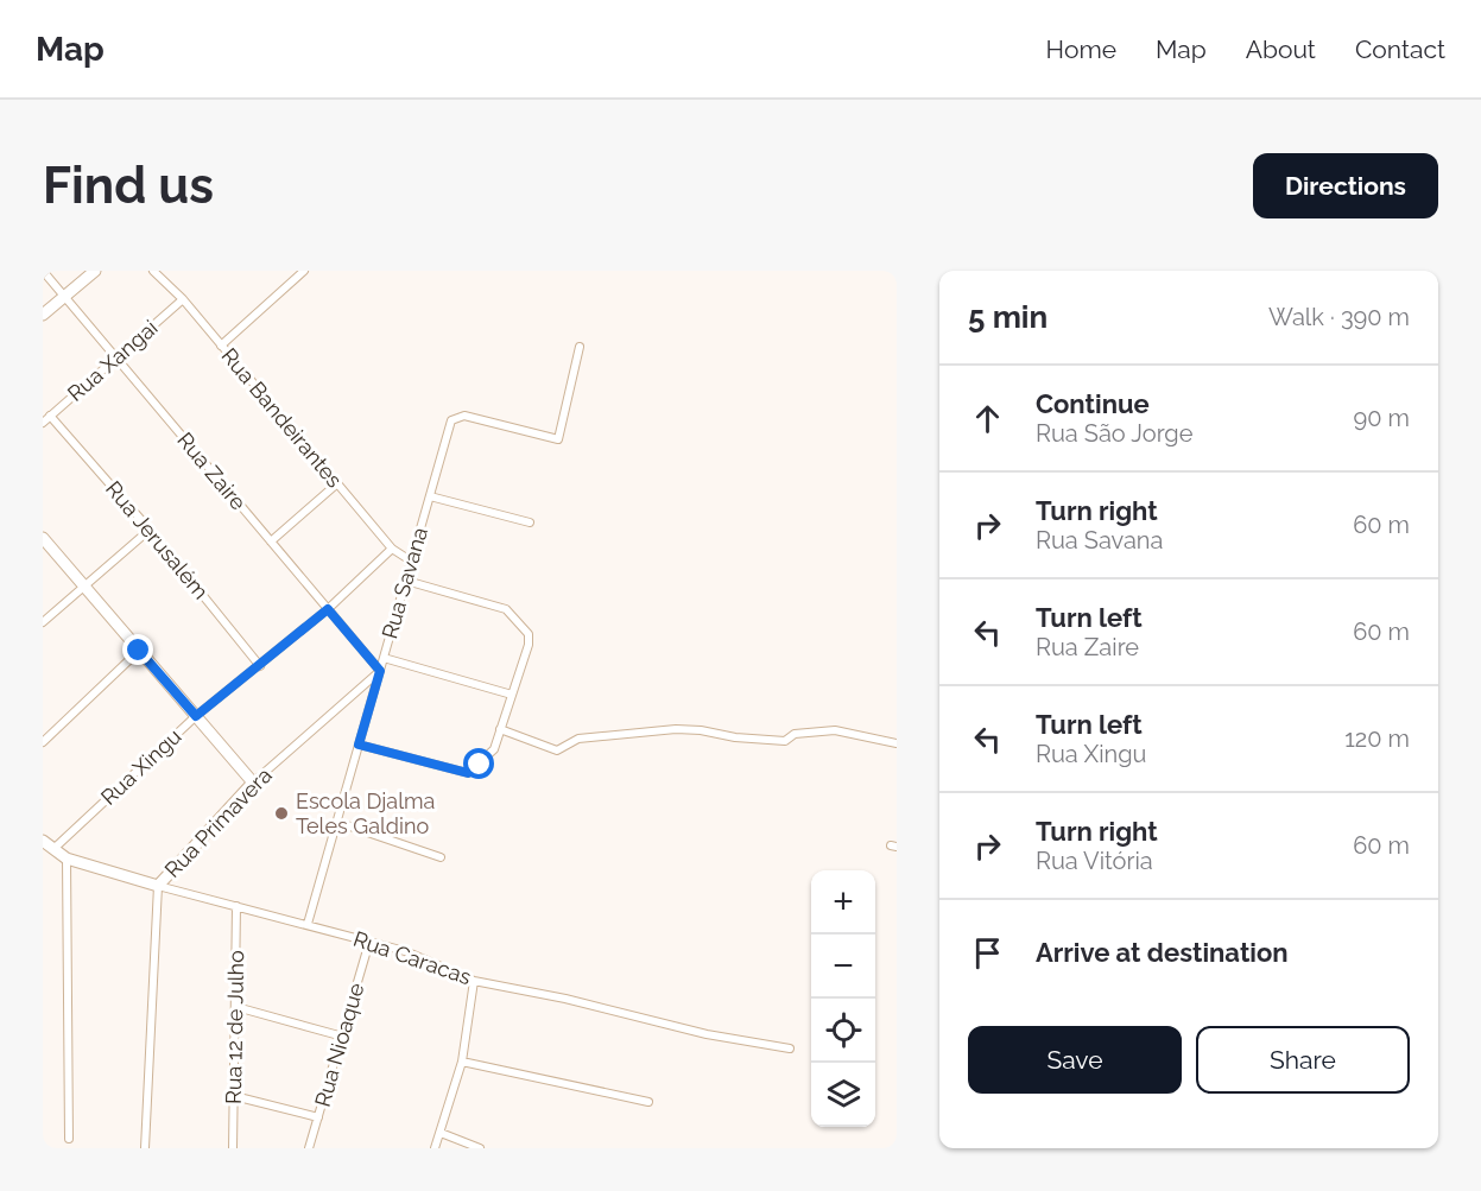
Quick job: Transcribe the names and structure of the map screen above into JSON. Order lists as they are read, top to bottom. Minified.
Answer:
{"streets":{"street":["Rua Xangai","Rua Bandeirantes","Rua Zaire","Rua Jerusalém","Rua Savana","Rua Xingu","Rua Primavera","Rua Caracas","Rua 12 de Julho","Rua Nioaque"]},"crossings":[["Rua Xangai","Rua Bandeirantes"],["Rua Xangai","Rua Zaire"],["Rua Xangai","Rua Jerusalém"],["Rua Bandeirantes","Rua Savana"],["Rua Bandeirantes","Rua Xingu"],["Rua Zaire","Rua Savana"],["Rua Zaire","Rua Xingu"],["Rua Zaire","Rua Primavera"],["Rua Jerusalém","Rua Xingu"],["Rua Savana","Rua Primavera"],["Rua Savana","Rua Caracas"],["Rua Xingu","Rua Caracas"],["Rua Primavera","Rua Caracas"],["Rua Caracas","Rua 12 de Julho"],["Rua Caracas","Rua Nioaque"]],"places":["Escola Djalma Teles Galdino"],"page":{"header":"Map","nav":["Home","Map","About","Contact"],"buttons":["Directions",["Save","Share"]],"title":"Find us","heading":["5 min","Walk · 390 m"],"list":[["Continue","Rua São Jorge","90 m"],["Turn right","Rua Savana","60 m"],["Turn left","Rua Zaire","60 m"],["Turn left","Rua Xingu","120 m"],["Turn right","Rua Vitória","60 m"],"Arrive at destination"],"map_buttons":["+","−"]}}
